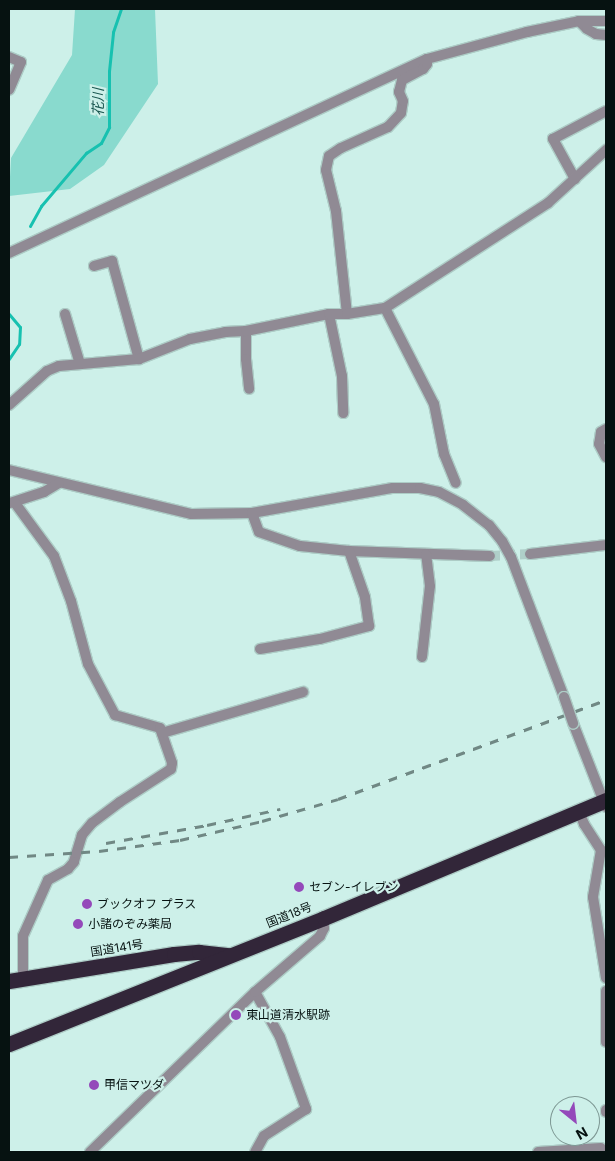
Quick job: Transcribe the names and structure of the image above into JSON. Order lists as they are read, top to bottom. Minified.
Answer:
{"streets":{"highway":["国道18号","国道141号"]},"crossings":[["国道18号","国道141号"]],"water":["花川"],"places":["セブン-イレブン","ブックオフ プラス","小諸のぞみ薬局","東山道清水駅跡","甲信マツダ"],"north":"bottom right"}
